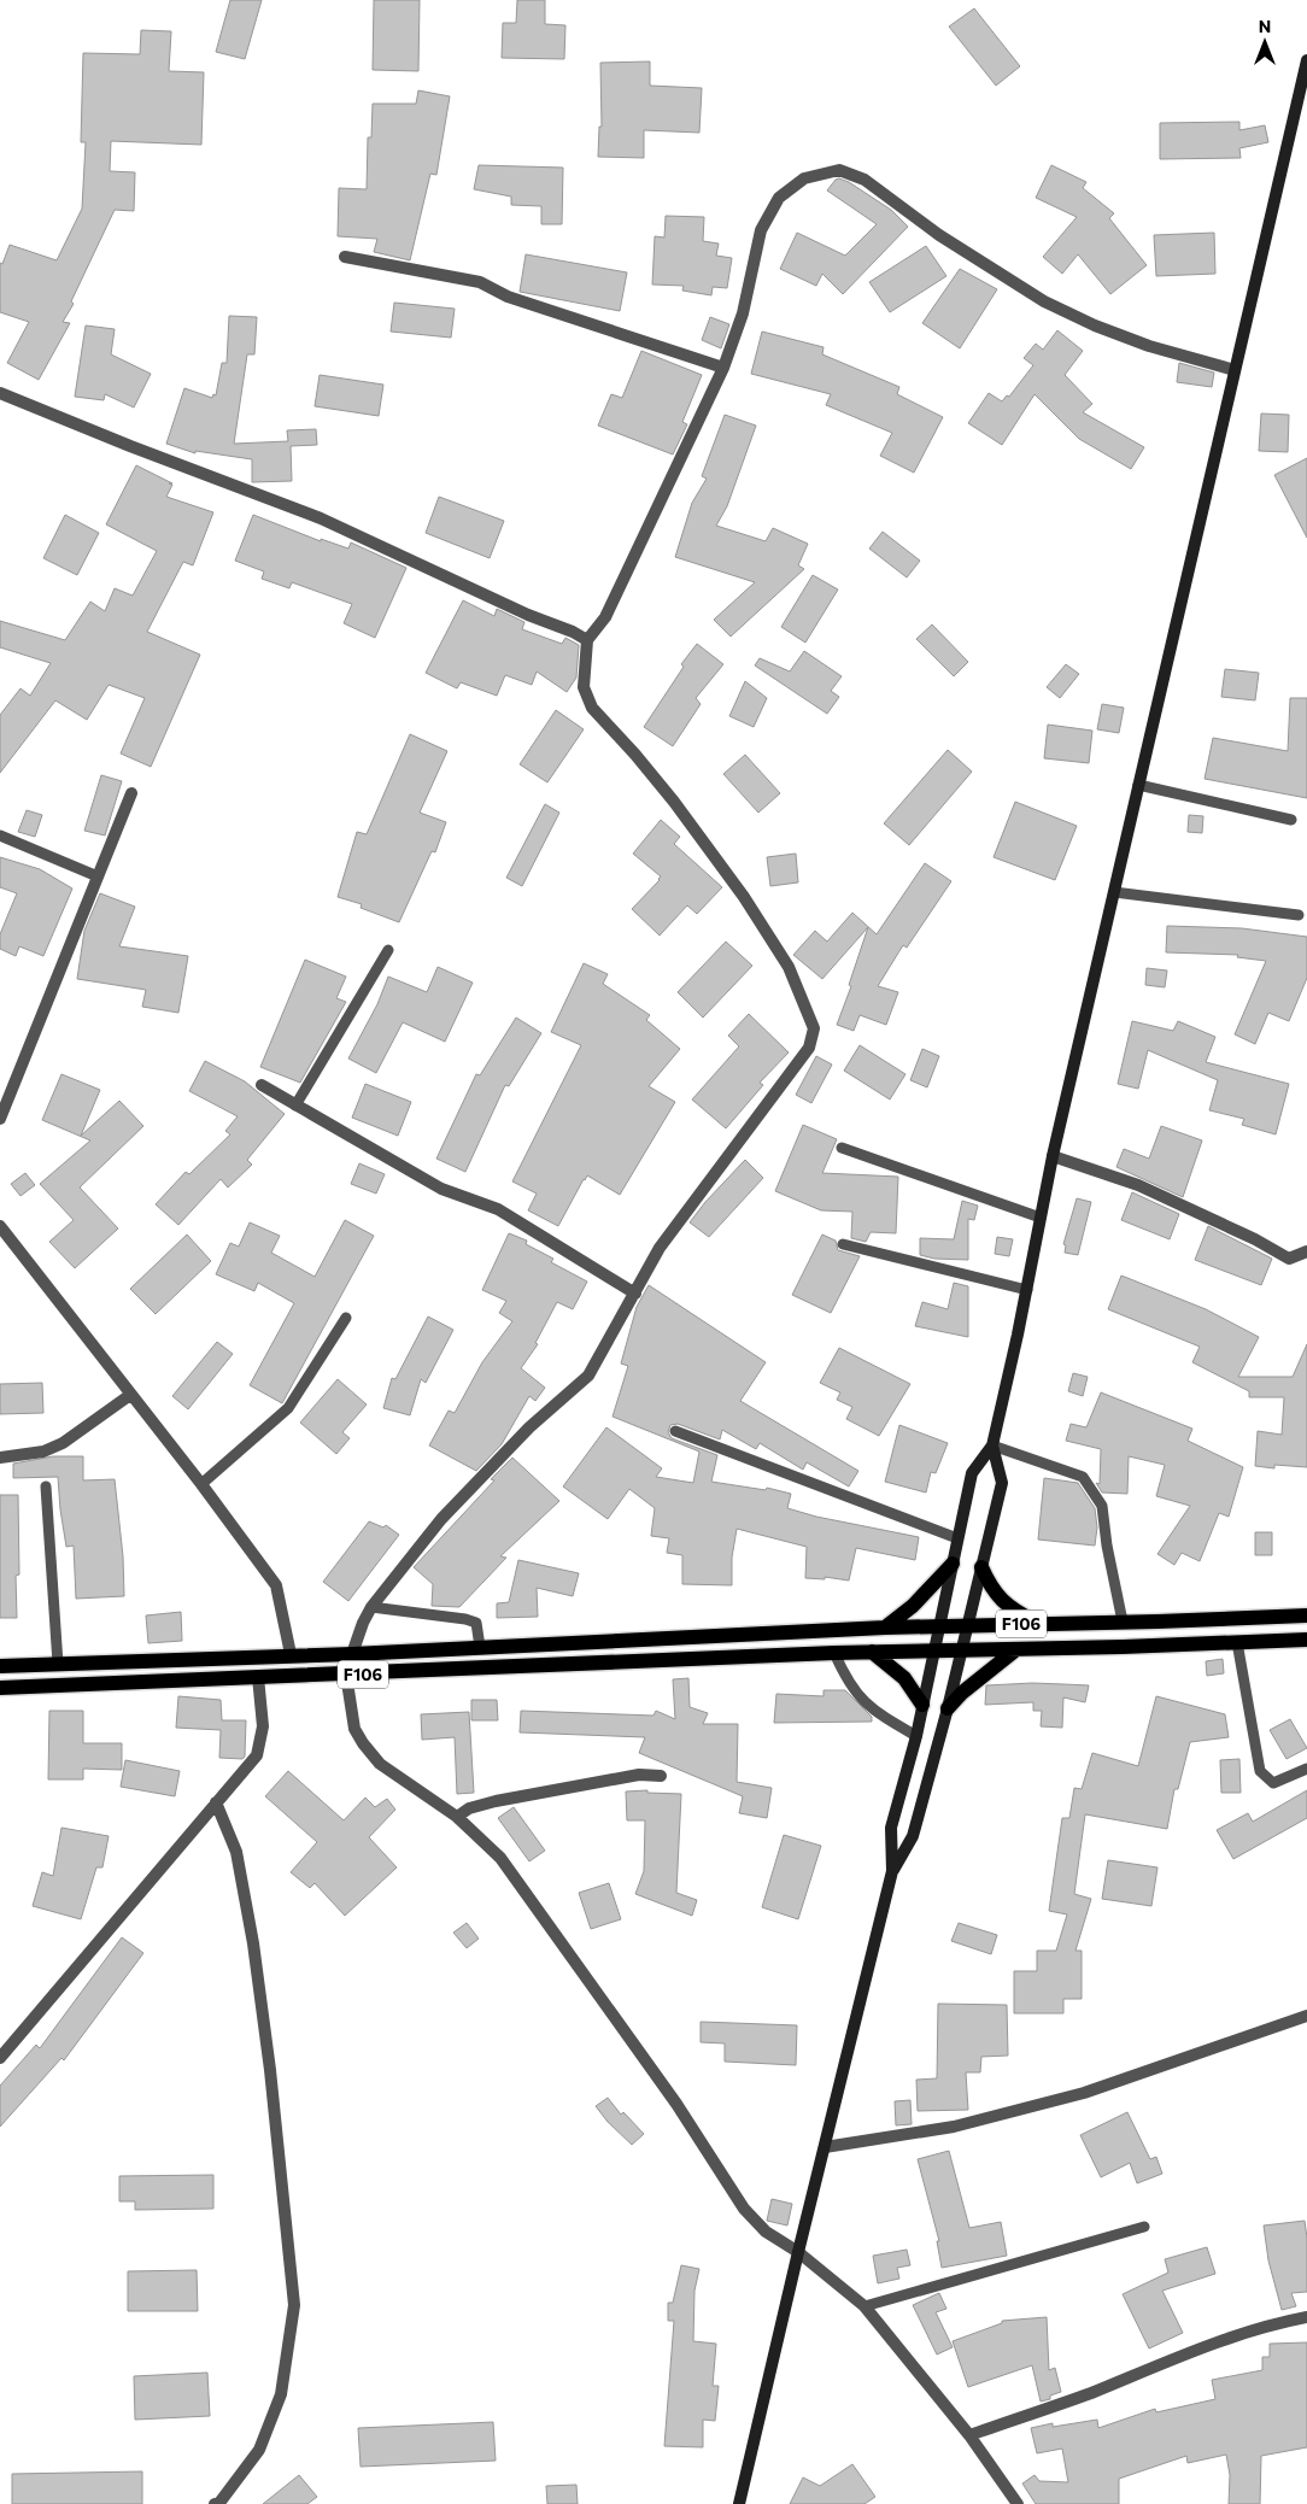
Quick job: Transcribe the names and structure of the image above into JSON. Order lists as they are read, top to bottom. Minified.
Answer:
{"streets":{"main road":["F106"]},"north":"top"}
